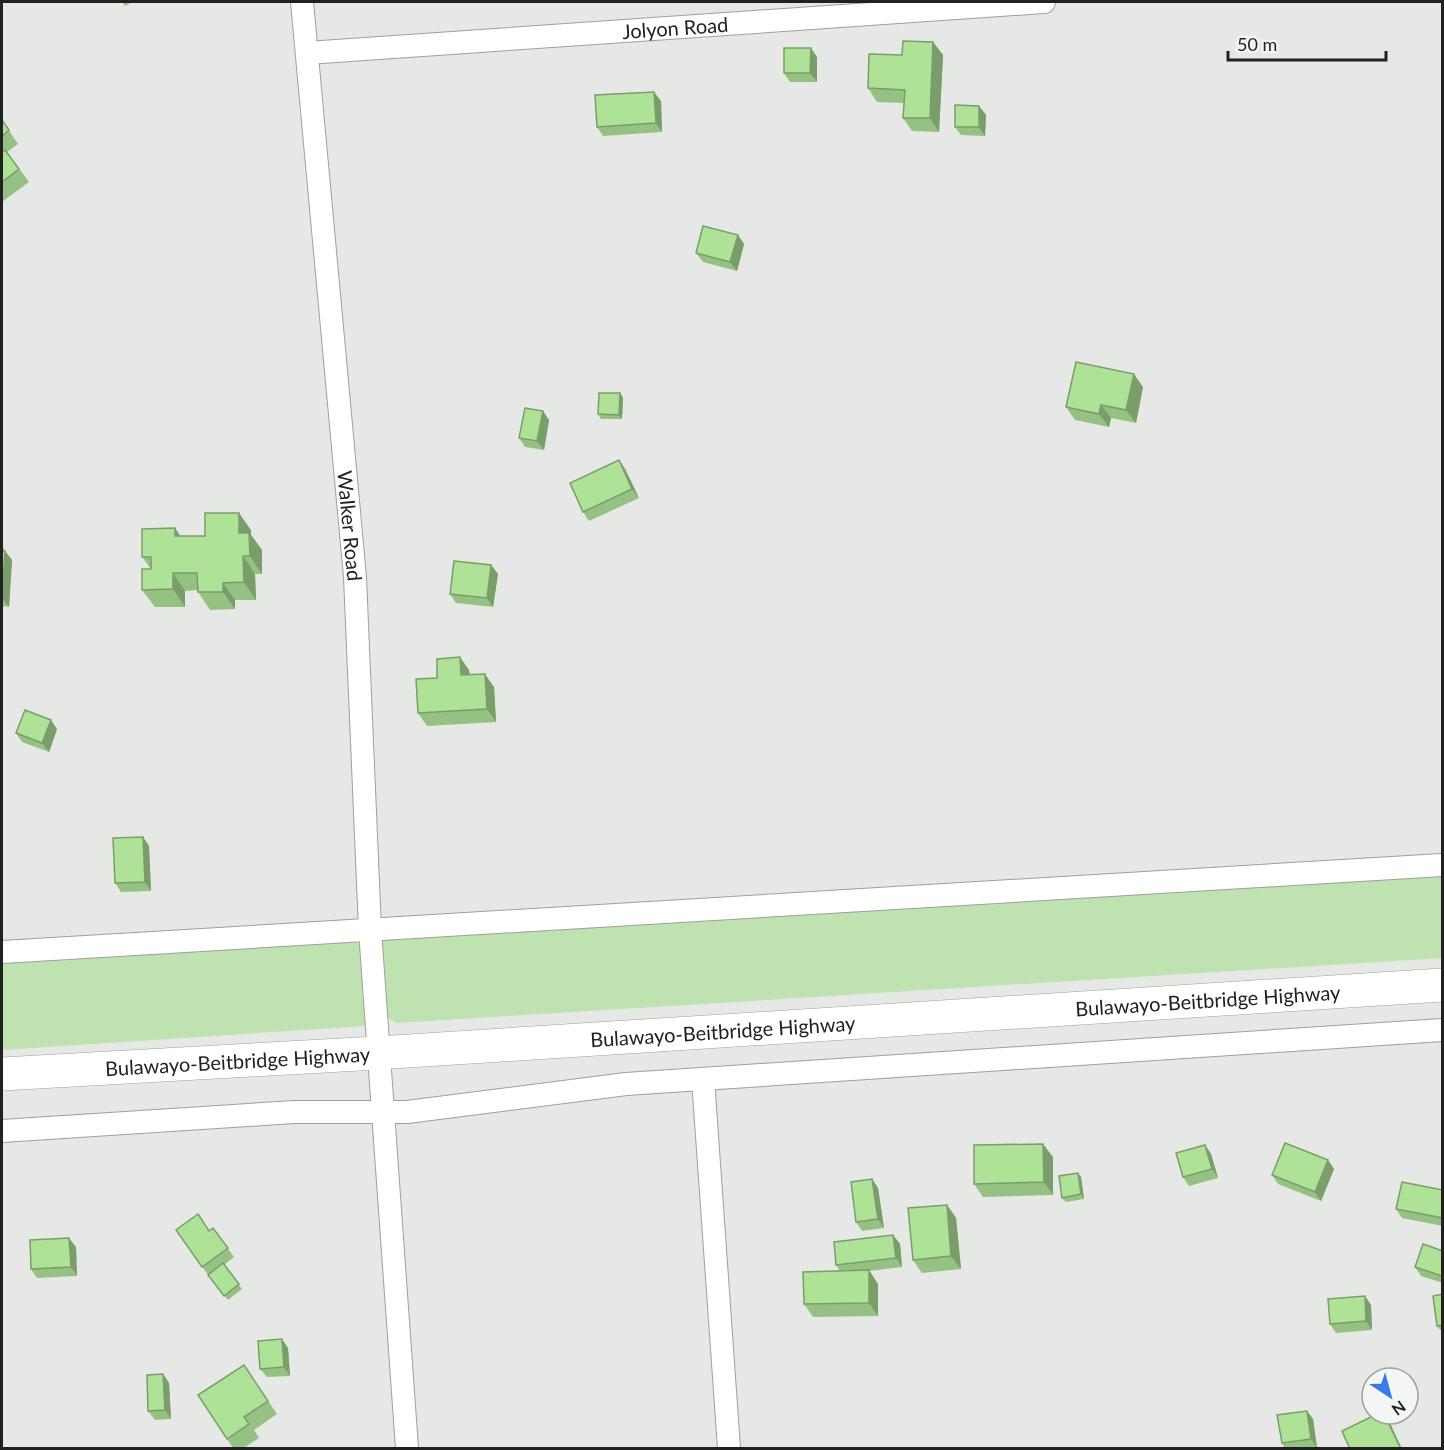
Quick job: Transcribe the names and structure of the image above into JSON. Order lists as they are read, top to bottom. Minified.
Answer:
{"streets":{"highway":["Bulawayo-Beitbridge Highway"],"street":["Jolyon Road","Walker Road"]},"crossings":[["Jolyon Road","Walker Road"],["Walker Road","Bulawayo-Beitbridge Highway"]],"scale_bar":"50 m","north":"bottom right"}
